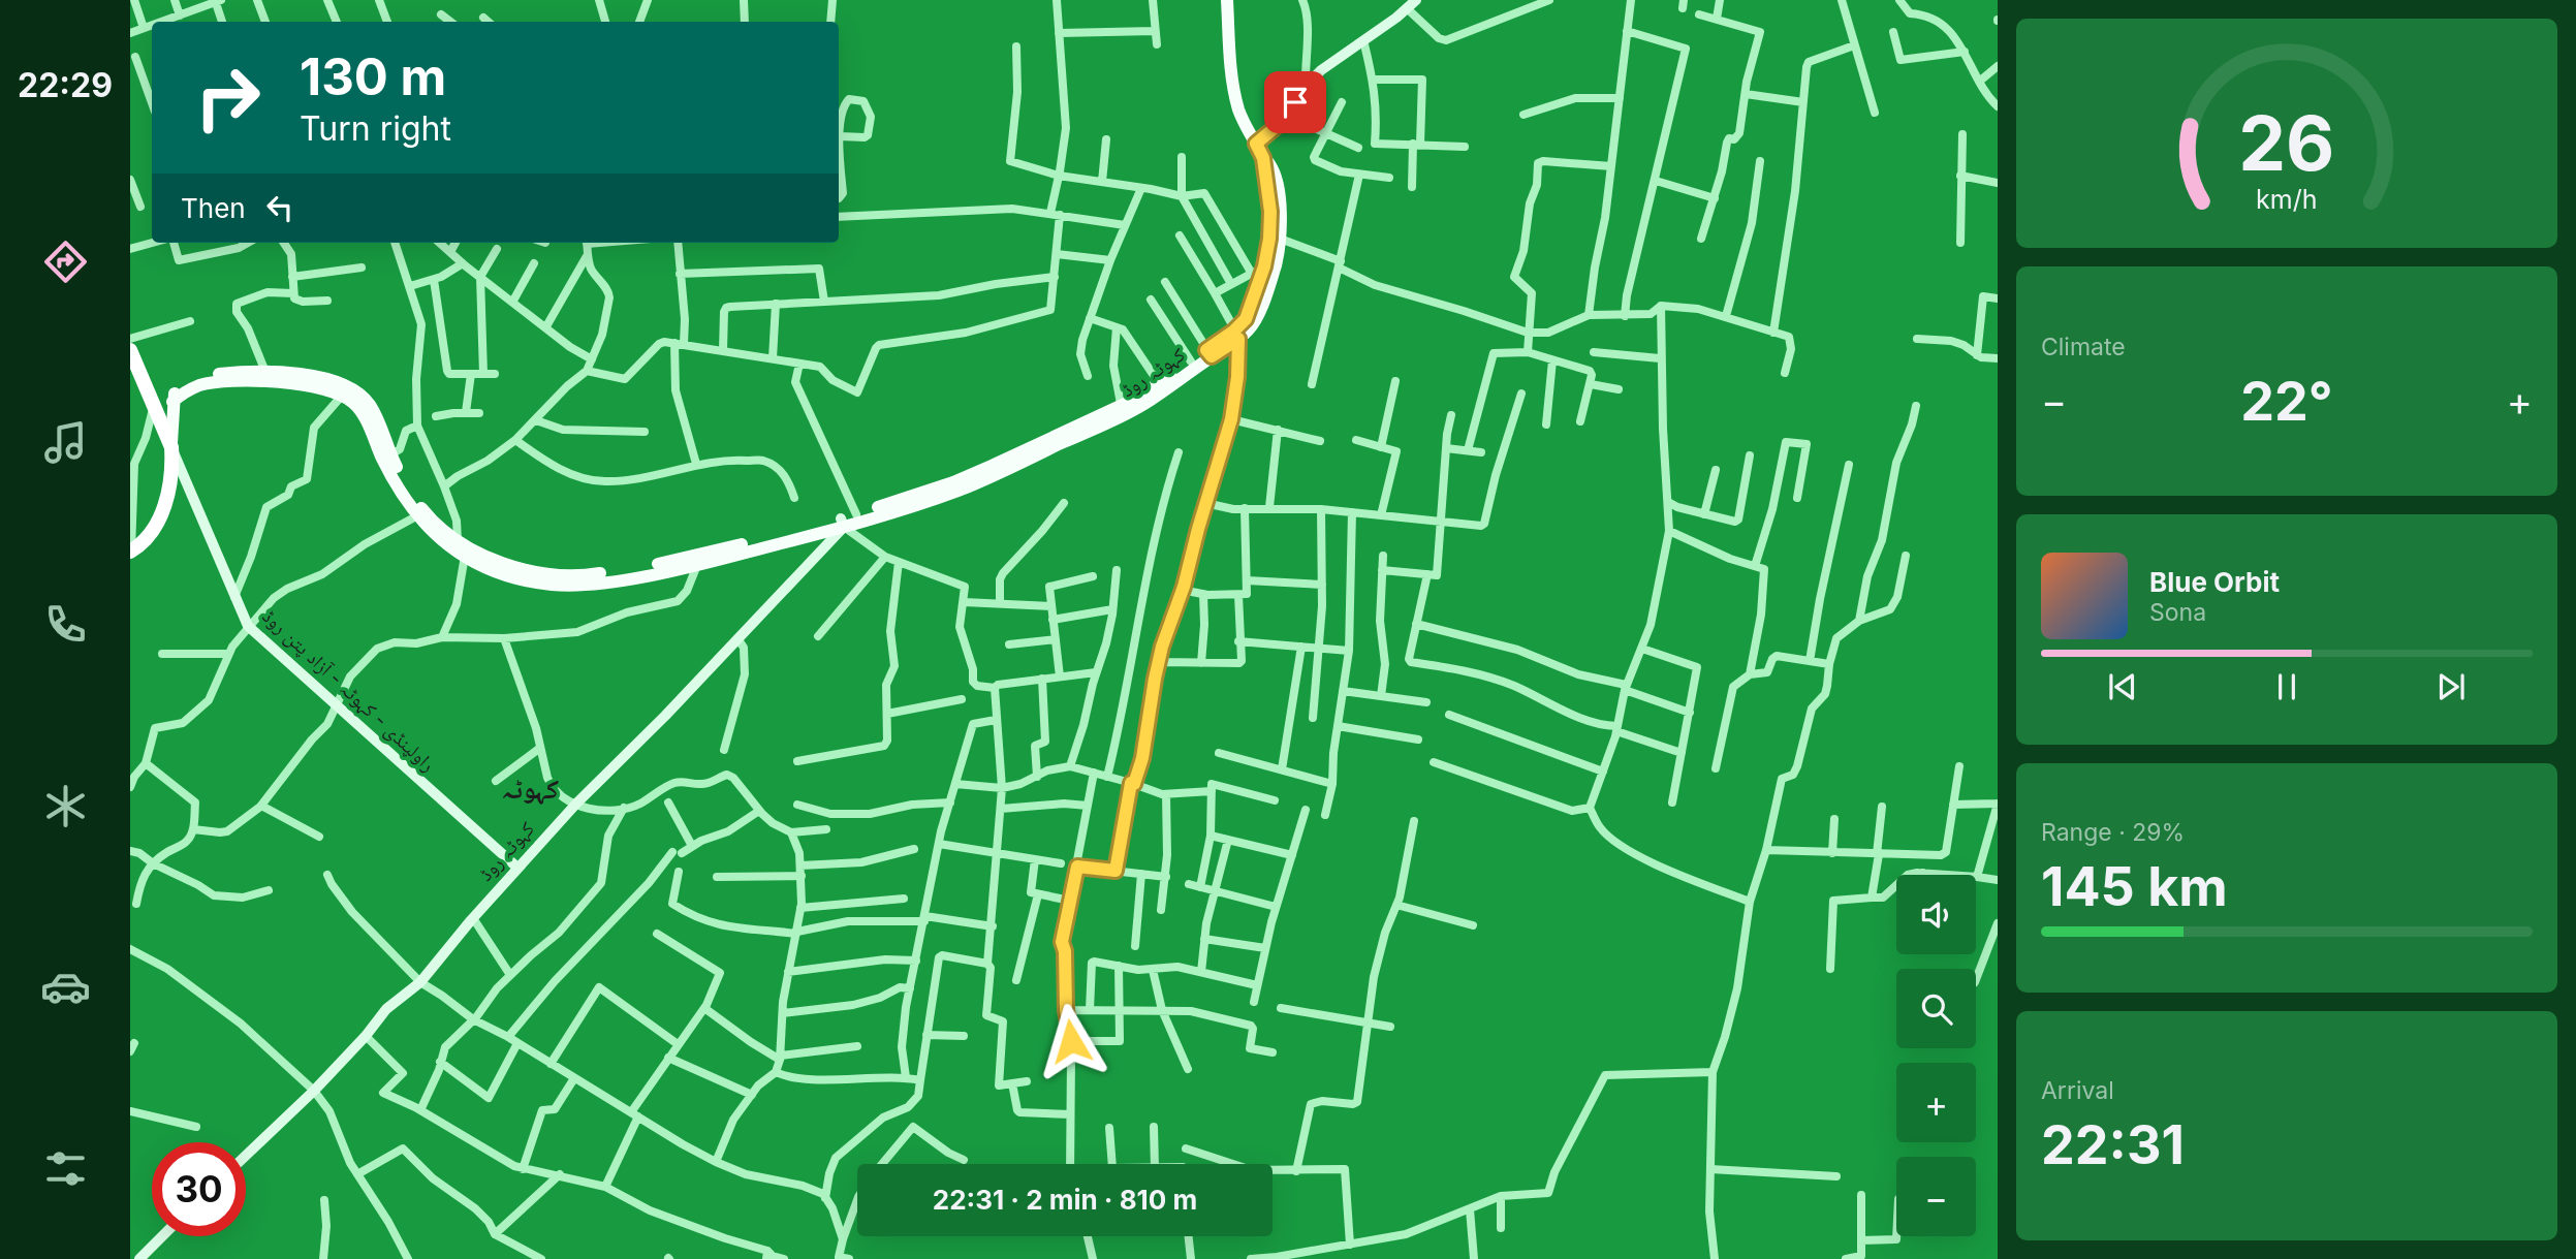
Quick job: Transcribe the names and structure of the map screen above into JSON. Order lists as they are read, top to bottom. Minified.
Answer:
{"streets":{"highway":["راولپنڈی - کہوٹہ - آزاد پتن روڈ"],"main road":["کہوٹہ روڈ"]},"crossings":[["کہوٹہ روڈ","راولپنڈی - کہوٹہ - آزاد پتن روڈ"]],"districts":["کہوٹہ"],"page":{"tabs":"22:29","turn":["130 m","Turn right"],"then":"Then","tile":["Climate",["Range · 29%","145 km"],["Arrival","22:31"]],"heat":["−","22°","+"],"song":["Blue Orbit","Sona"],"map_buttons":["+","−"],"limit":"30","trip":"22:31 · 2 min · 810 m","gauge":["26","km/h"]}}
